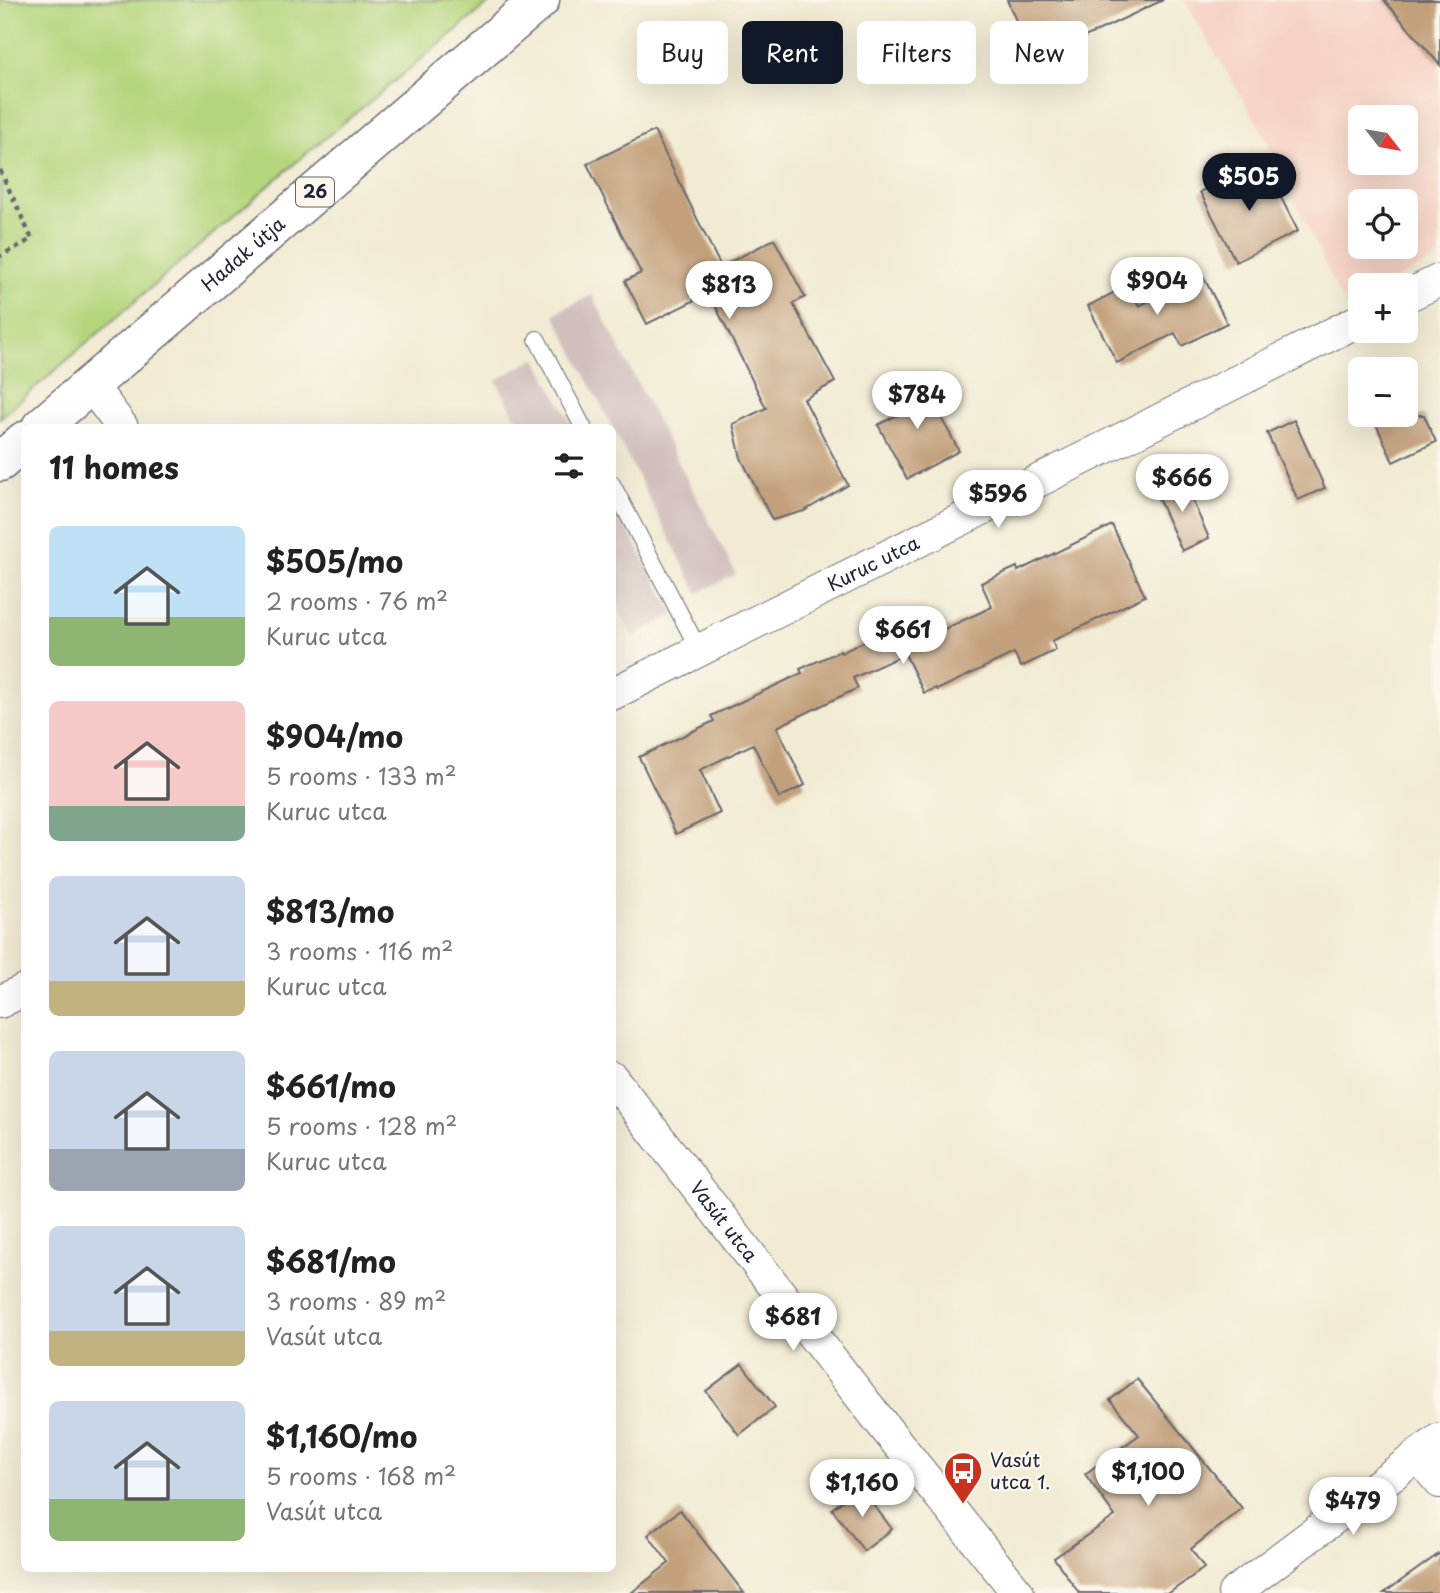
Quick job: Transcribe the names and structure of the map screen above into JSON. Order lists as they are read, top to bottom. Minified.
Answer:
{"streets":{"main road":["26","Hadak útja"],"street":["Kuruc utca","Vasút utca"]},"places":{"bus stop":["Vasút utca 1."]},"north":"bottom right","page":{"chip":["Buy","Rent","Filters","New"],"map_buttons":["+","−"],"price":["$505","$904","$813","$784","$666","$596","$661","$681","$1,100","$1,160","$479"],"heading":"11 homes","list":[{"name":"$505/mo","note":"2 rooms · 76 m² · Kuruc utca"},{"name":"$904/mo","note":"5 rooms · 133 m² · Kuruc utca"},{"name":"$813/mo","note":"3 rooms · 116 m² · Kuruc utca"},{"name":"$661/mo","note":"5 rooms · 128 m² · Kuruc utca"},{"name":"$681/mo","note":"3 rooms · 89 m² · Vasút utca"},{"name":"$1,160/mo","note":"5 rooms · 168 m² · Vasút utca"}]}}
